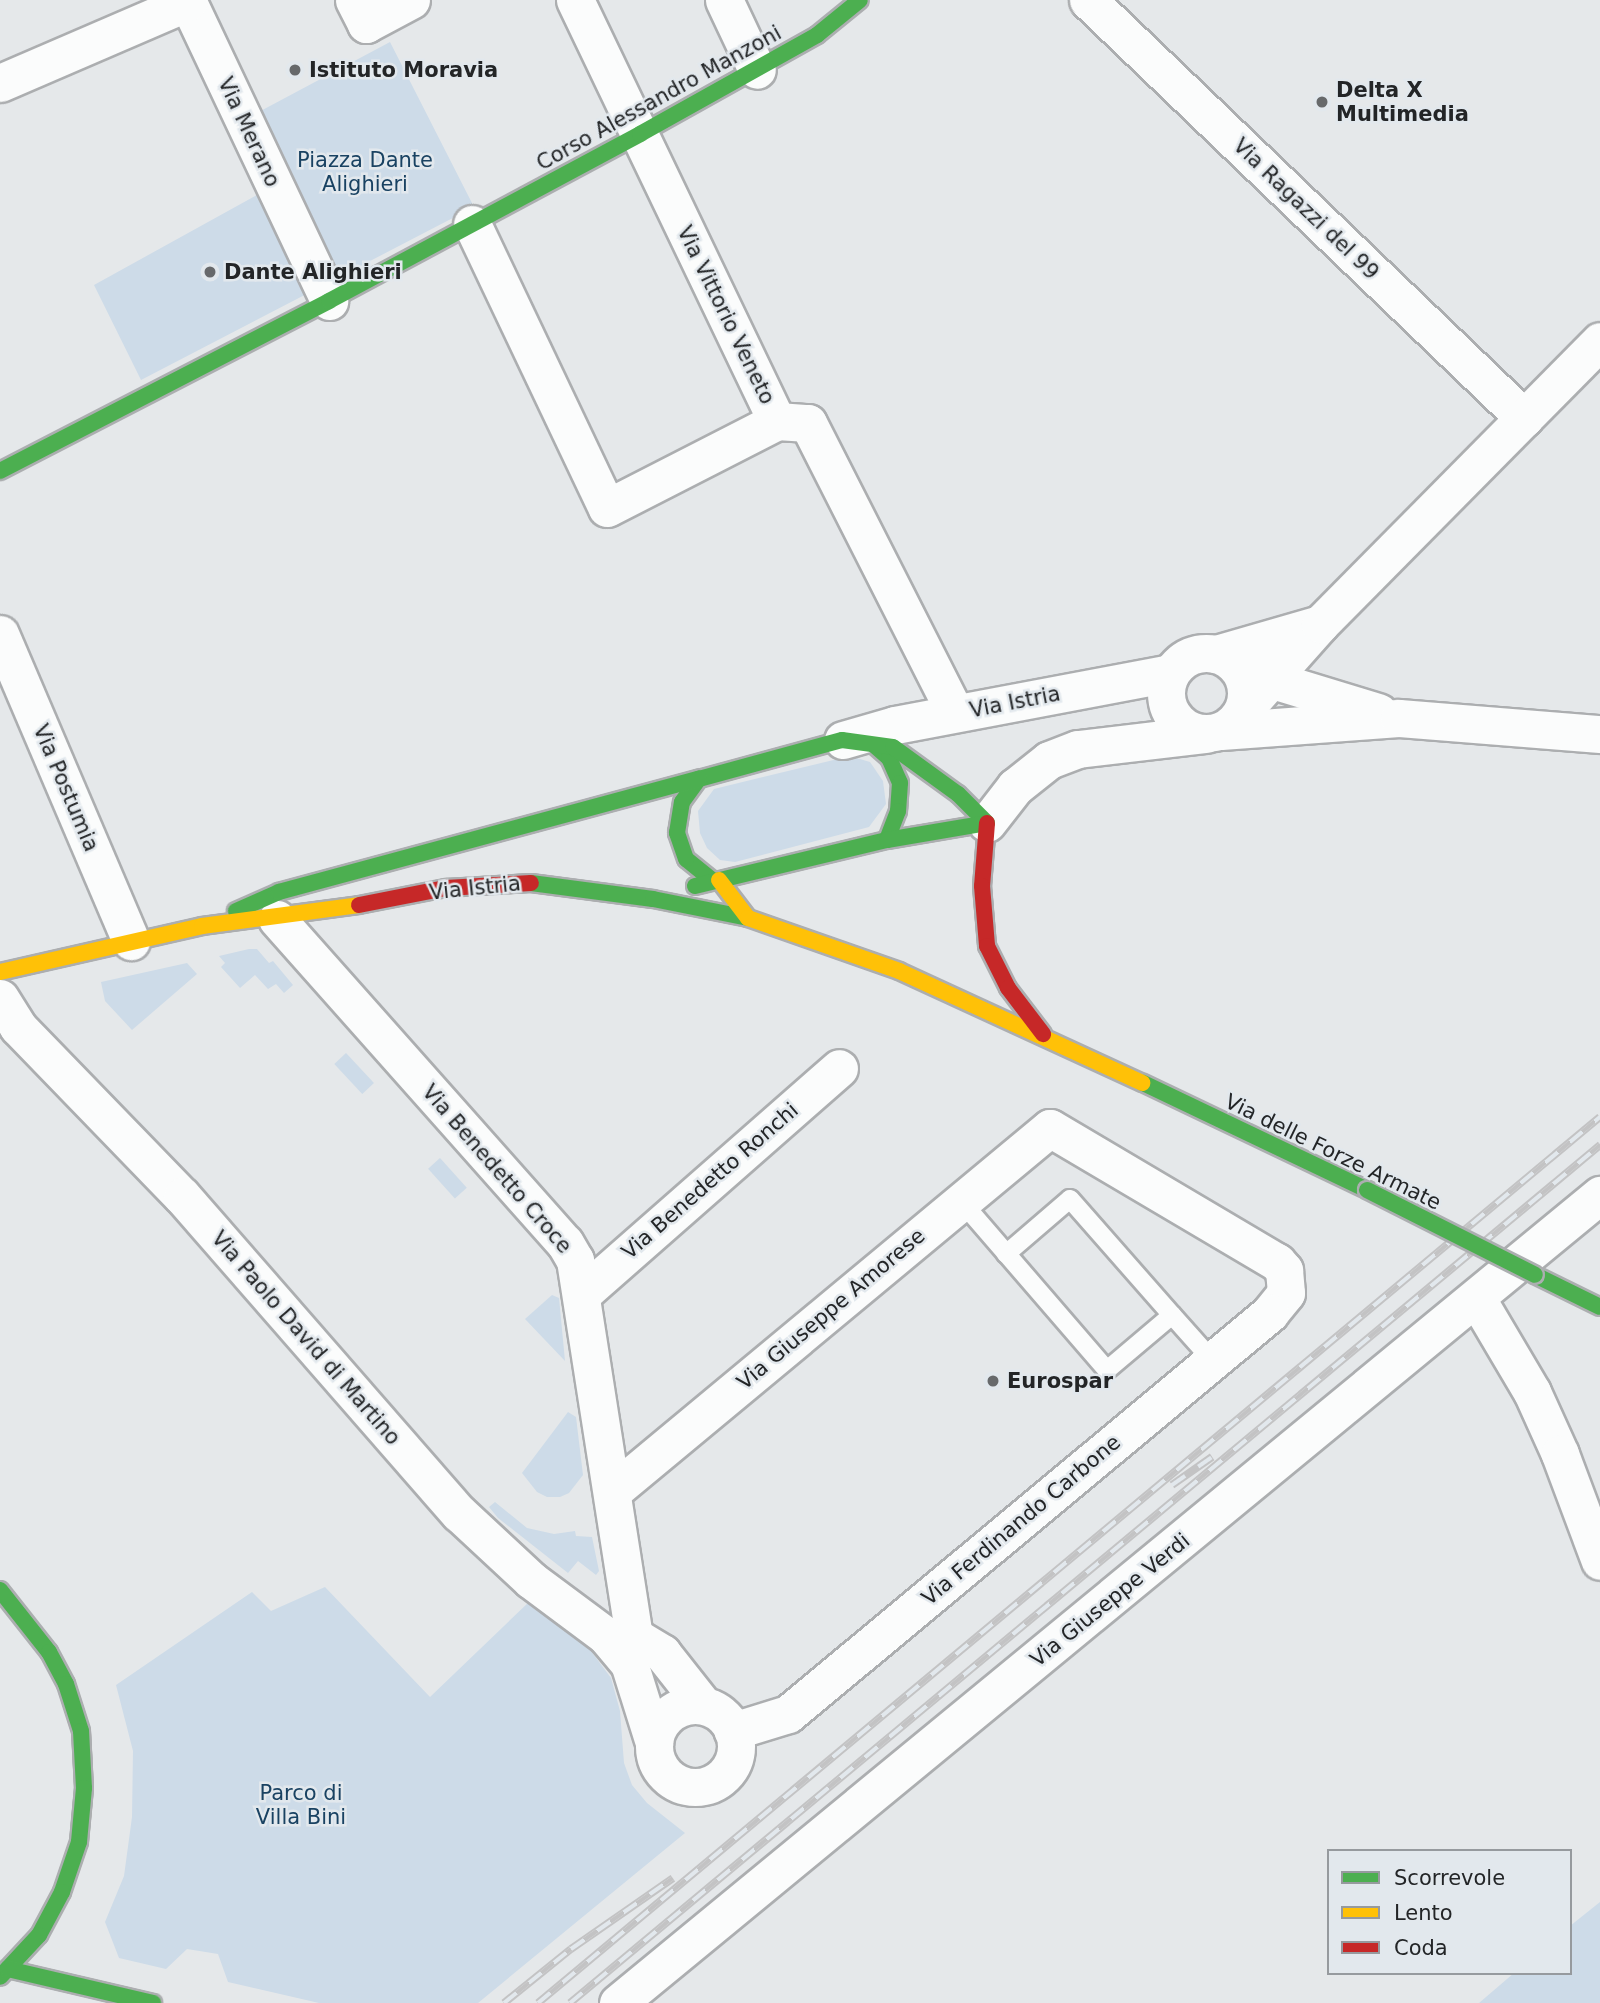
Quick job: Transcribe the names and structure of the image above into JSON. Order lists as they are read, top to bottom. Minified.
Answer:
{"streets":{"main road":["Corso Alessandro Manzoni","Via Istria","Via delle Forze Armate"],"street":["Via Merano","Via Ragazzi del 99","Via Vittorio Veneto","Via Postumia","Via Benedetto Croce","Via Benedetto Ronchi","Via Giuseppe Amorese","Via Paolo David di Martino","Via Ferdinando Carbone","Via Giuseppe Verdi"]},"crossings":[["Corso Alessandro Manzoni","Via Vittorio Veneto"],["Via Vittorio Veneto","Via Istria"],["Via Istria","Via Postumia"],["Via Istria","Via delle Forze Armate"],["Via Istria","Via Benedetto Croce"],["Via Benedetto Croce","Via Benedetto Ronchi"],["Via Benedetto Croce","Via Giuseppe Amorese"],["Via Benedetto Croce","Via Paolo David di Martino"],["Via Benedetto Croce","Via Ferdinando Carbone"],["Via Giuseppe Amorese","Via Ferdinando Carbone"]],"parks":["Piazza Dante Alighieri","Parco di Villa Bini"],"places":["Istituto Moravia","Delta X Multimedia","Dante Alighieri","Eurospar"],"legend":["Scorrevole","Lento","Coda"]}
